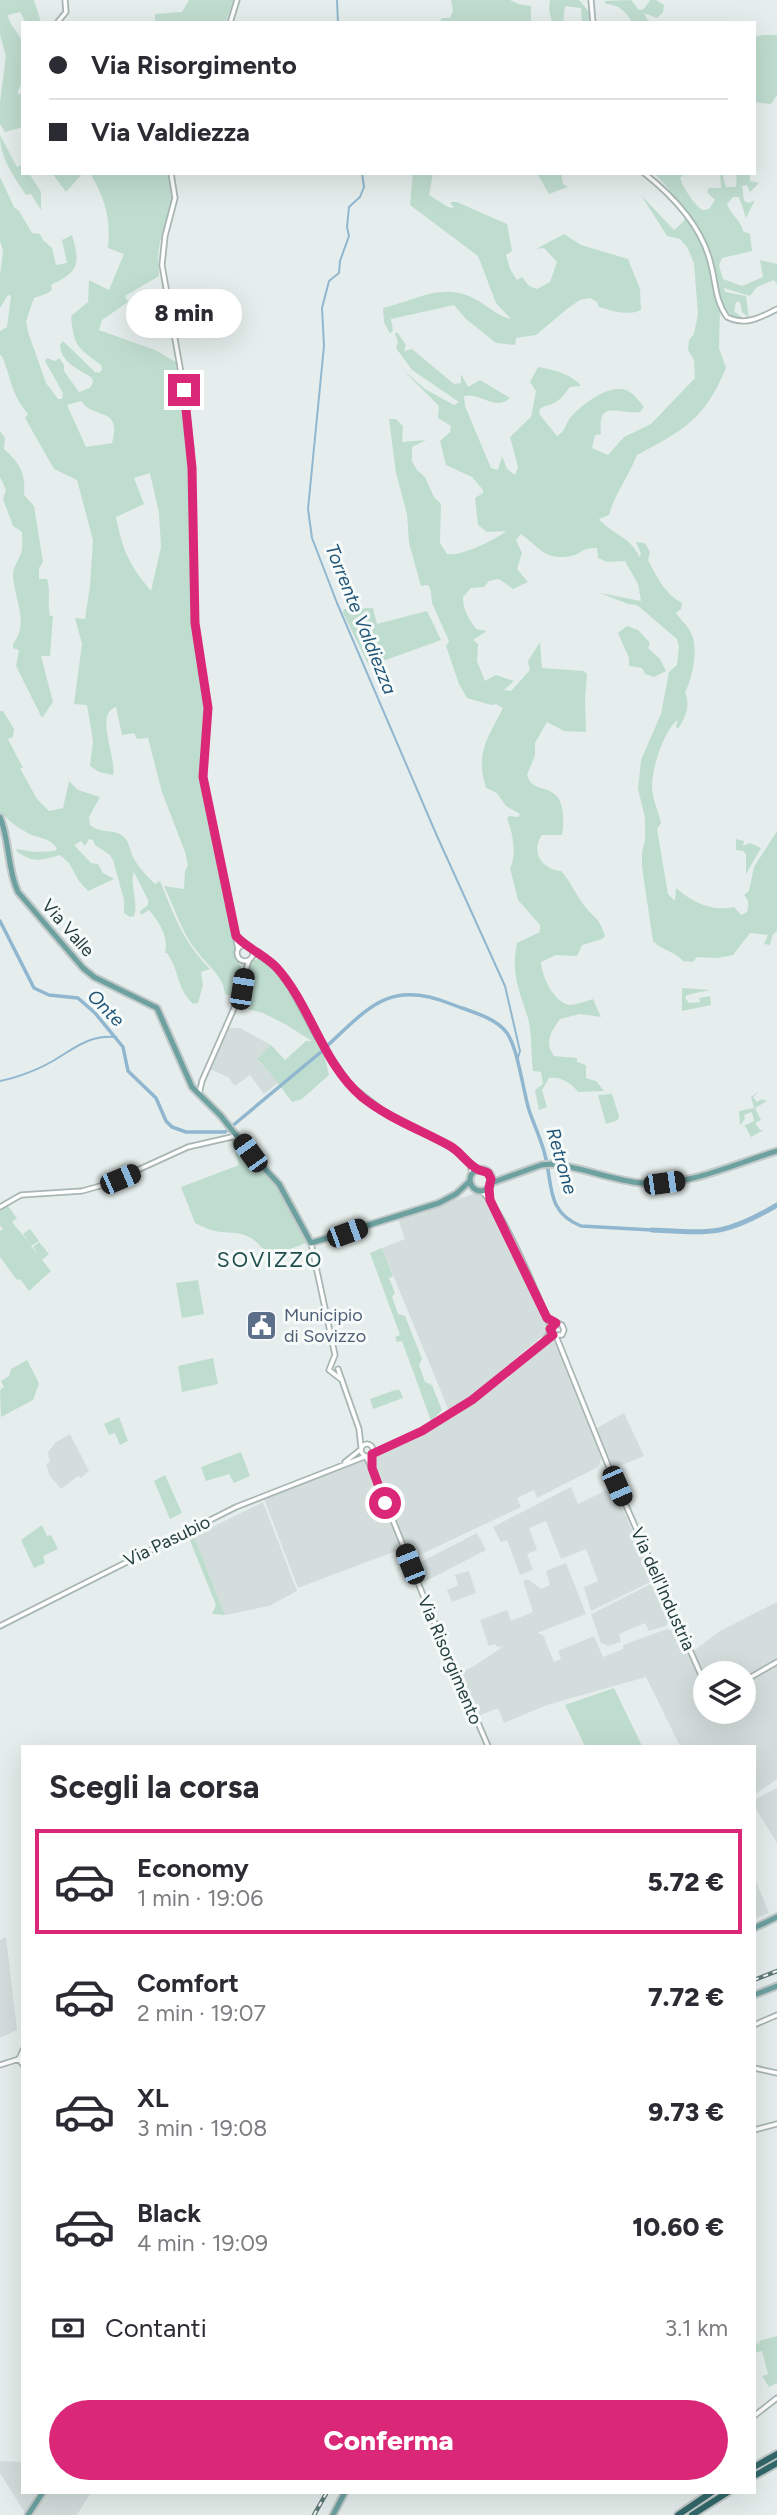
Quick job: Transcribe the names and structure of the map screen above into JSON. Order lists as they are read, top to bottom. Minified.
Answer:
{"streets":{"main road":["Via Valle"],"street":["Via Pasubio","Via dell'Industria","Via Risorgimento"]},"crossings":[["Via Pasubio","Via Risorgimento"]],"districts":["SOVIZZO"],"water":["Torrente Valdiezza","Onte","Retrone"],"places":{"public building":["Municipio di Sovizzo"]},"page":{"banner":["Via Risorgimento","Via Valdiezza"],"bubble":"8 min","heading":"Scegli la corsa","list":[{"name":"Economy","note":"1 min · 19:06","value":"5.72 €"},{"name":"Comfort","note":"2 min · 19:07","value":"7.72 €"},{"name":"XL","note":"3 min · 19:08","value":"9.73 €"},{"name":"Black","note":"4 min · 19:09","value":"10.60 €"}],"pay":["Contanti","3.1 km"],"buttons":"Conferma"}}
